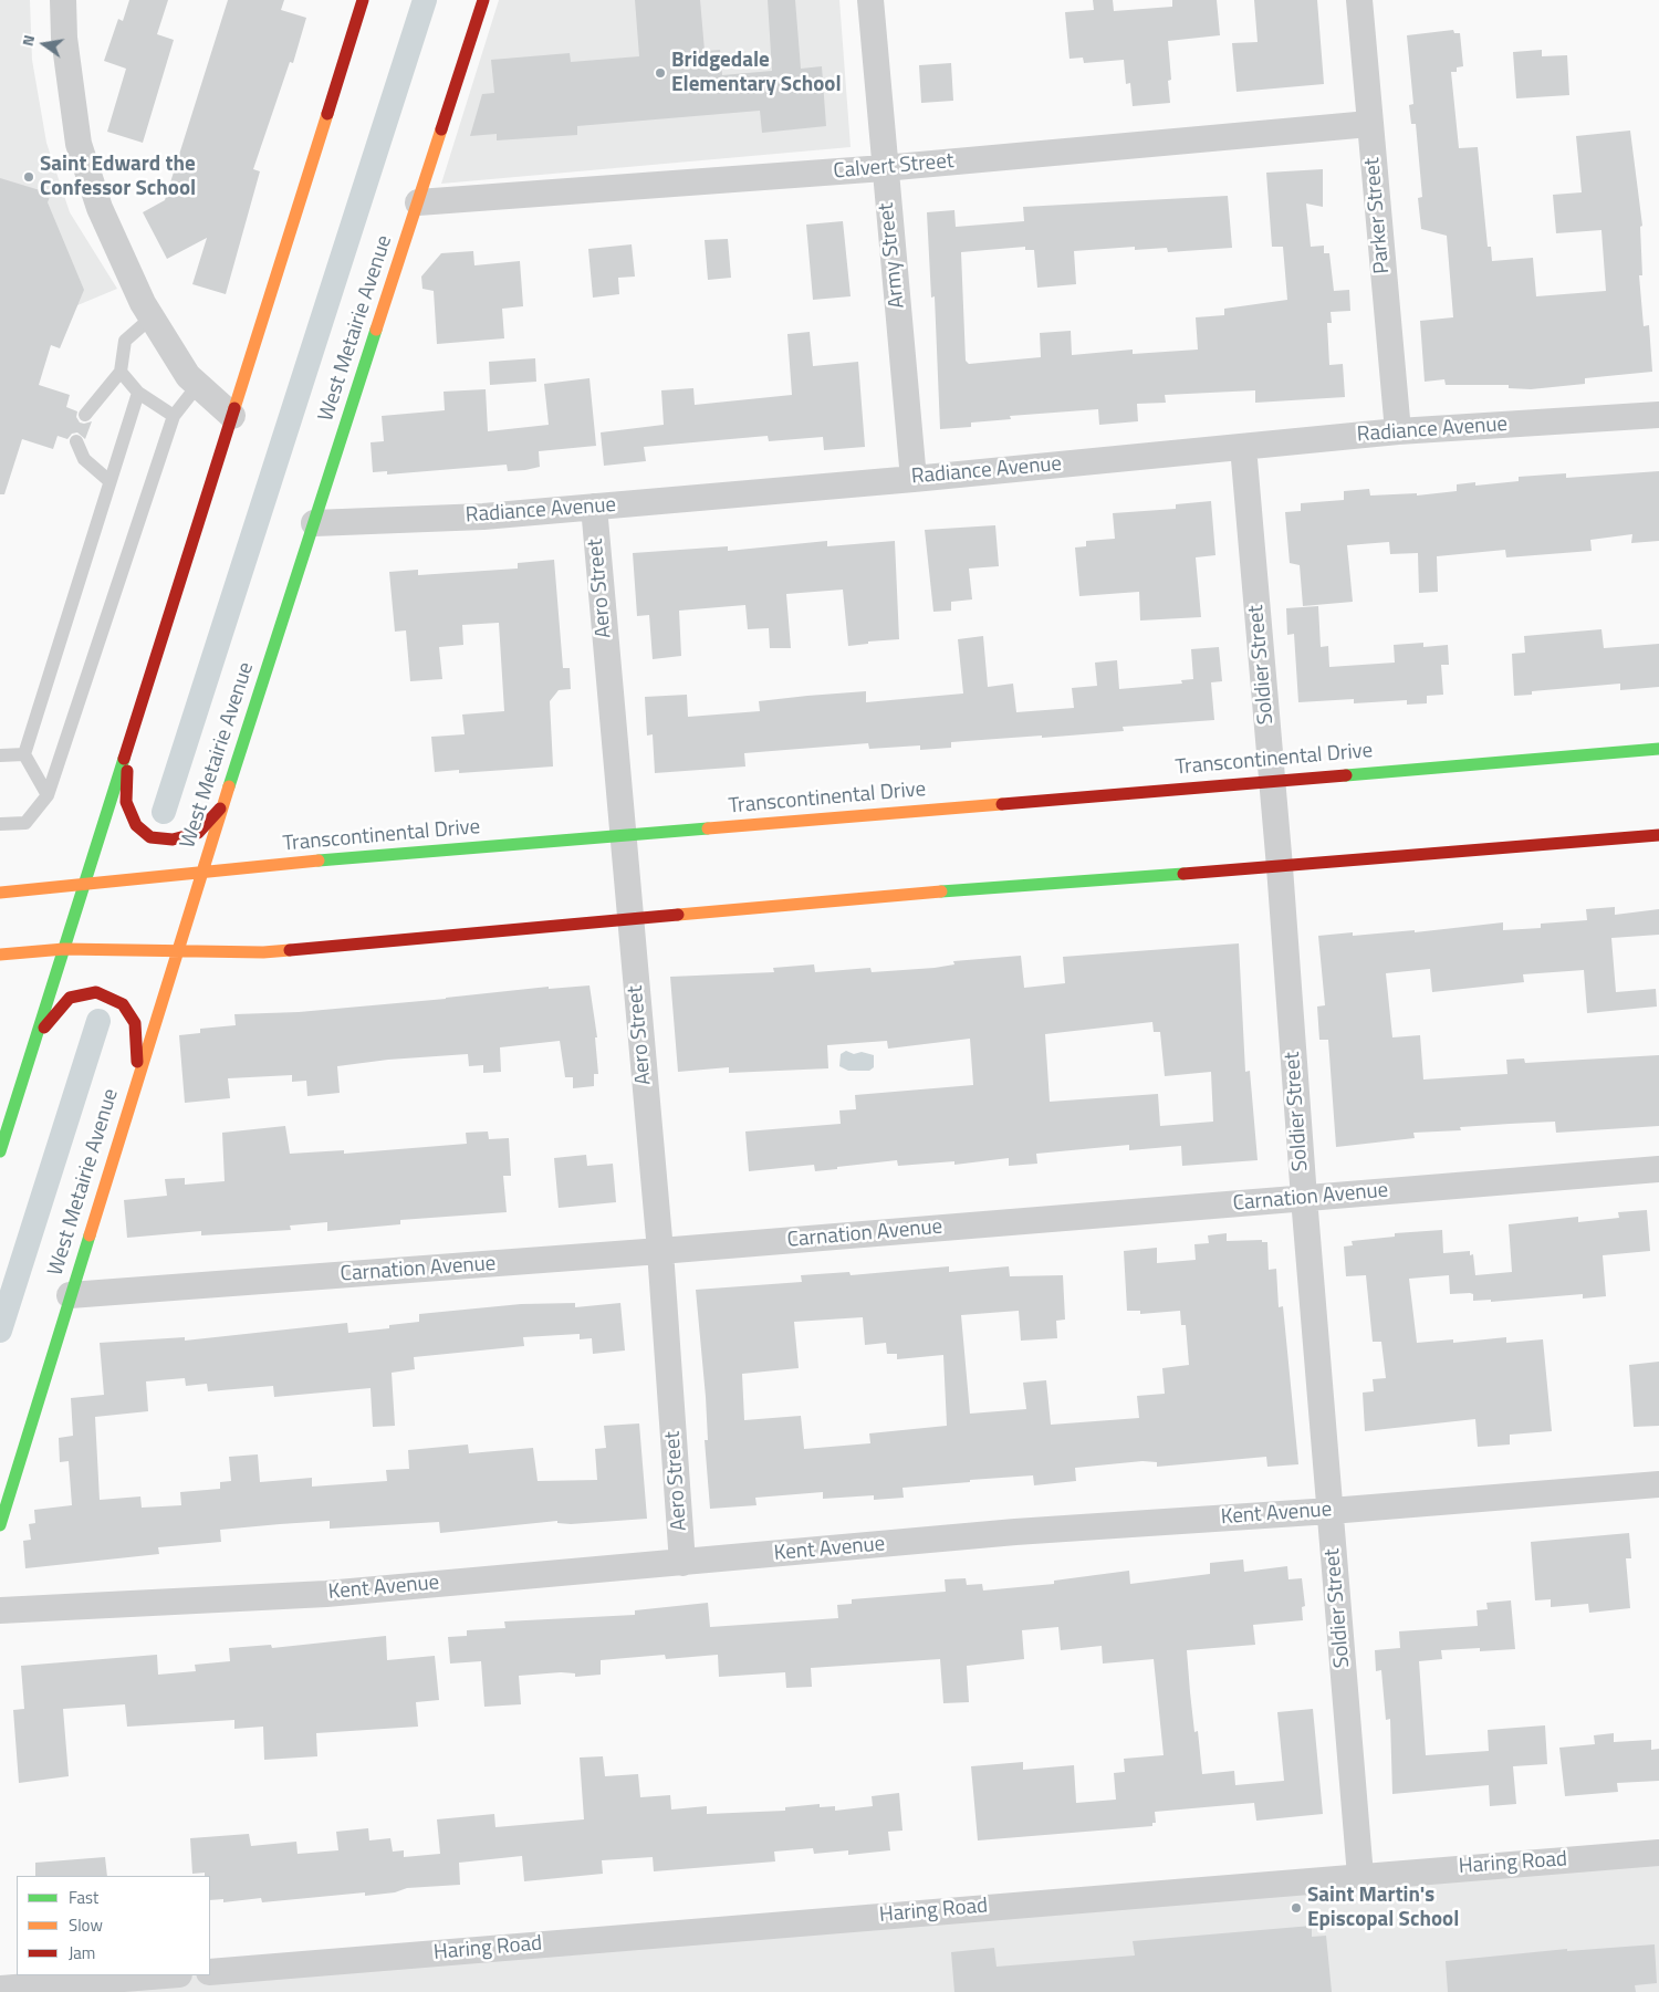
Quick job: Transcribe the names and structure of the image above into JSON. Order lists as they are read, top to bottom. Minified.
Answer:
{"streets":{"street":["Calvert Street","Parker Street","Army Street","West Metairie Avenue","Radiance Avenue","Aero Street","Soldier Street","Transcontinental Drive","Carnation Avenue","Kent Avenue","Haring Road"]},"crossings":[["Calvert Street","Parker Street"],["Calvert Street","Army Street"],["Calvert Street","West Metairie Avenue"],["Parker Street","Radiance Avenue"],["Army Street","Radiance Avenue"],["West Metairie Avenue","Radiance Avenue"],["West Metairie Avenue","Transcontinental Drive"],["West Metairie Avenue","Carnation Avenue"],["Radiance Avenue","Aero Street"],["Radiance Avenue","Soldier Street"],["Aero Street","Transcontinental Drive"],["Aero Street","Carnation Avenue"],["Aero Street","Kent Avenue"],["Soldier Street","Transcontinental Drive"],["Soldier Street","Carnation Avenue"],["Soldier Street","Kent Avenue"],["Soldier Street","Haring Road"]],"places":["Bridgedale Elementary School","Saint Edward the Confessor School","Saint Martin's Episcopal School"],"legend":["Fast","Slow","Jam"],"north":"left"}
